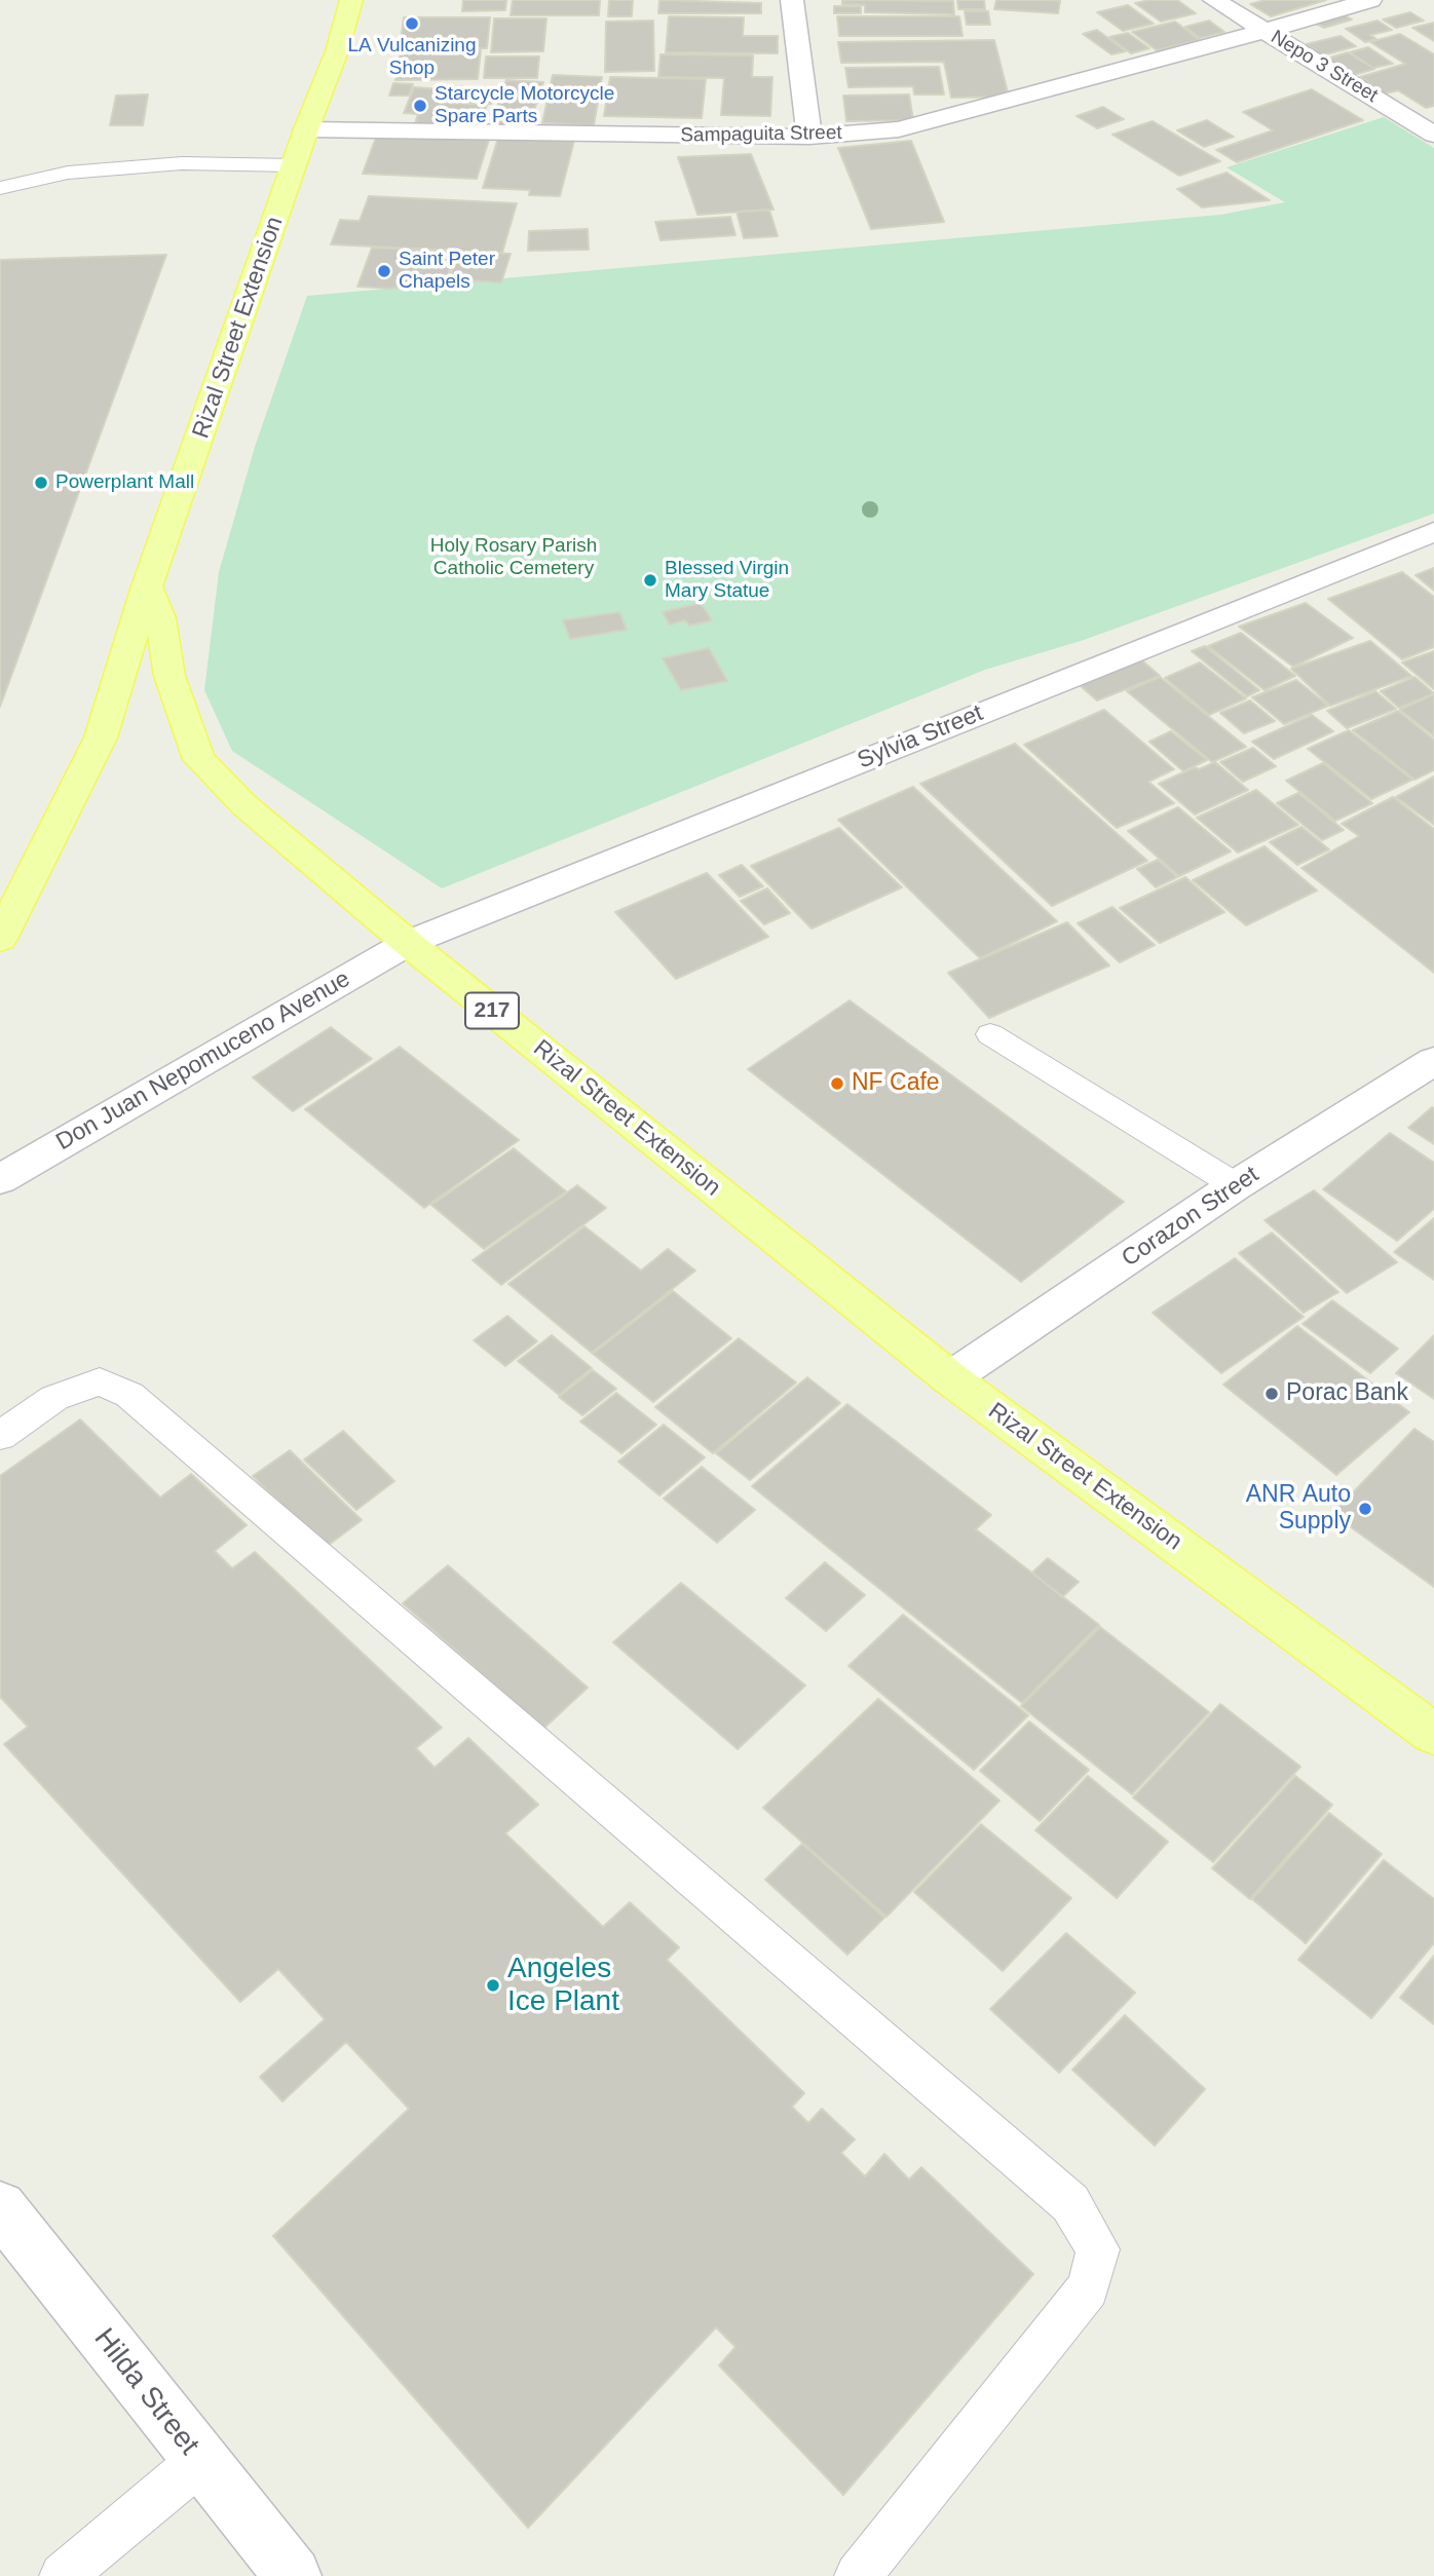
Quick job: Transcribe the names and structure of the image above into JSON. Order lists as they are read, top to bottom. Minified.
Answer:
{"streets":{"main road":["Rizal Street Extension","217"],"street":["Nepo 3 Street","Sampaguita Street","Sylvia Street","Don Juan Nepomuceno Avenue","Corazon Street","Hilda Street"]},"crossings":[["Nepo 3 Street","Sampaguita Street"],["Sampaguita Street","Rizal Street Extension"],["Rizal Street Extension","Sylvia Street"],["Rizal Street Extension","Don Juan Nepomuceno Avenue"],["Rizal Street Extension","Corazon Street"],["Sylvia Street","Don Juan Nepomuceno Avenue"]],"parks":["Holy Rosary Parish Catholic Cemetery"],"places":["LA Vulcanizing Shop","Starcycle Motorcycle Spare Parts","Saint Peter Chapels","Powerplant Mall","Blessed Virgin Mary Statue","NF Cafe","Porac Bank","ANR Auto Supply","Angeles Ice Plant"]}
